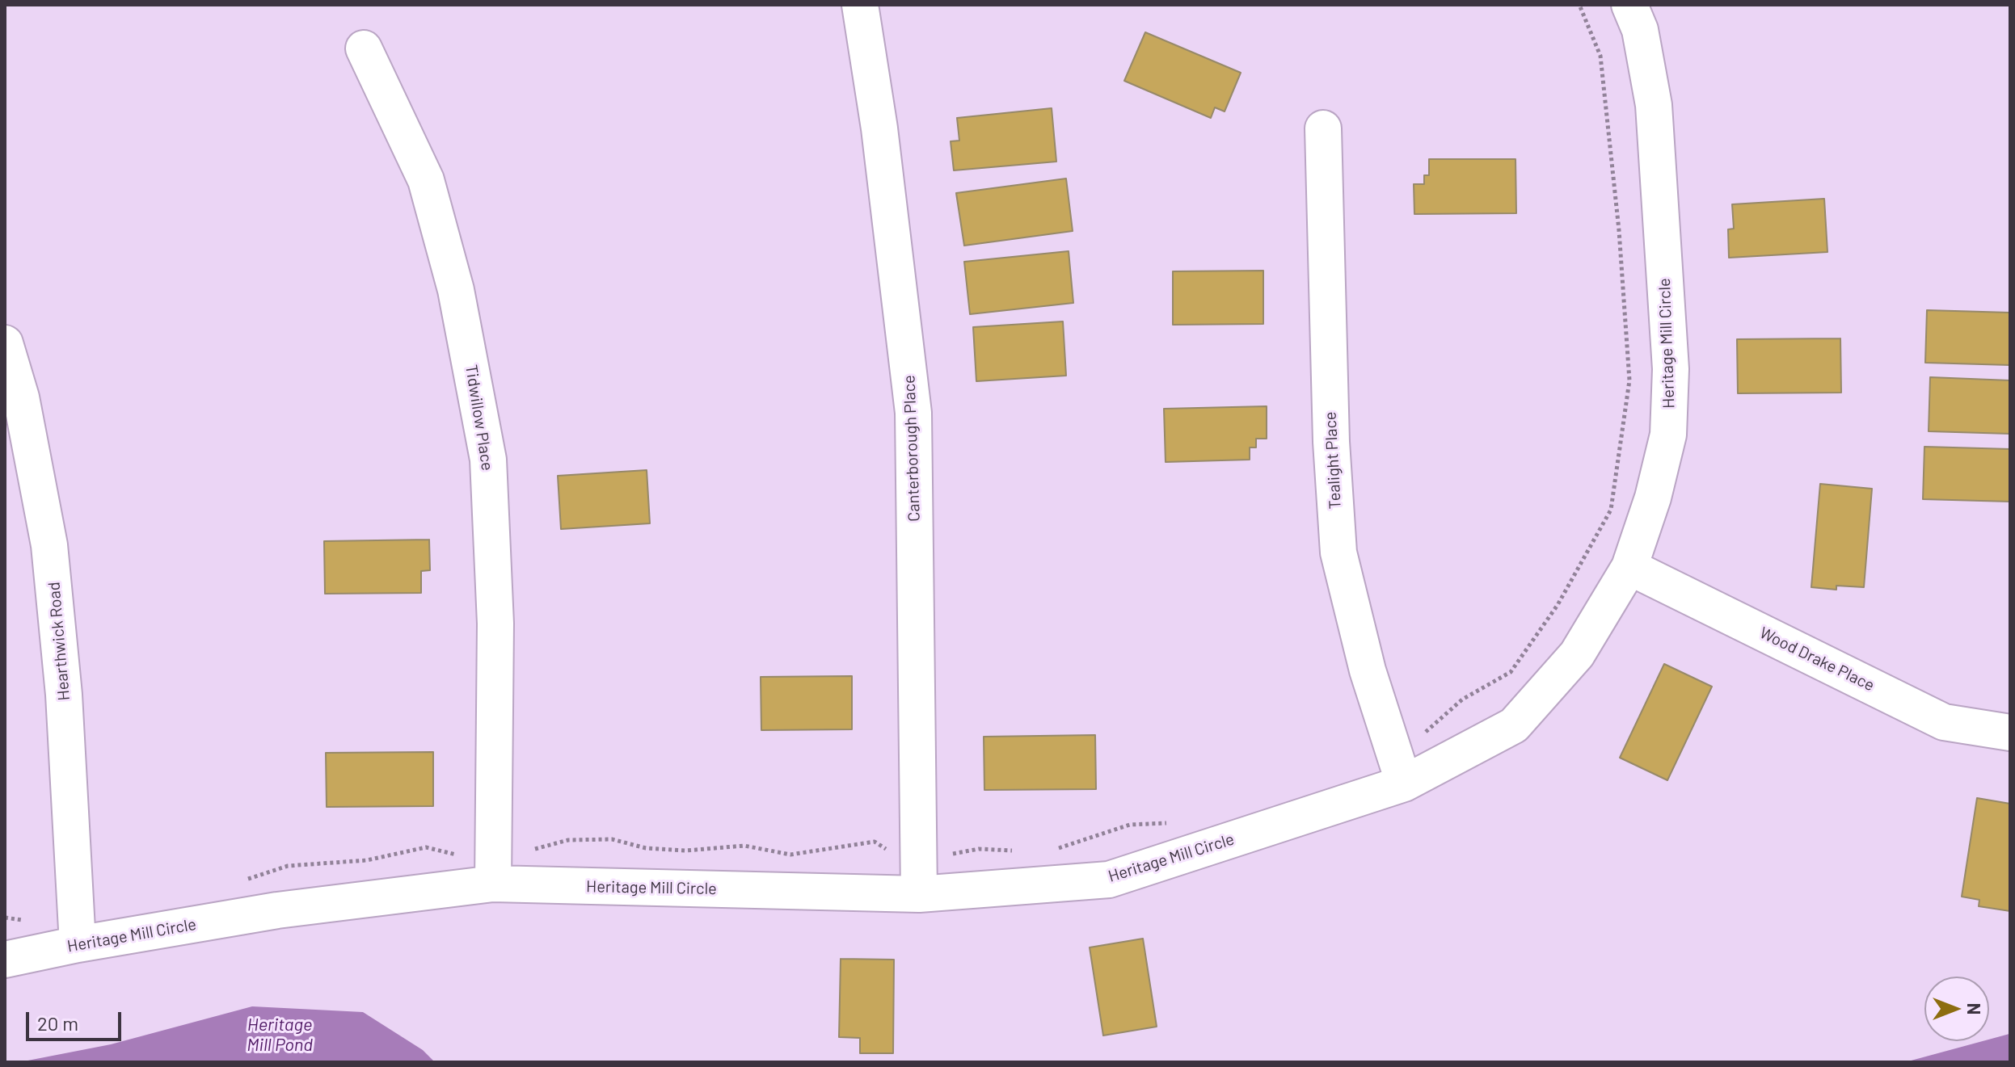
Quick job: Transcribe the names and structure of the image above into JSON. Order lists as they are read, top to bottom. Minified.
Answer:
{"streets":{"street":["Heritage Mill Circle","Tidwillow Place","Canterborough Place","Tealight Place","Hearthwick Road","Wood Drake Place"]},"crossings":[["Heritage Mill Circle","Tidwillow Place"],["Heritage Mill Circle","Canterborough Place"],["Heritage Mill Circle","Tealight Place"],["Heritage Mill Circle","Hearthwick Road"],["Heritage Mill Circle","Wood Drake Place"]],"water":["Heritage Mill Pond"],"scale_bar":"20 m","north":"right"}
